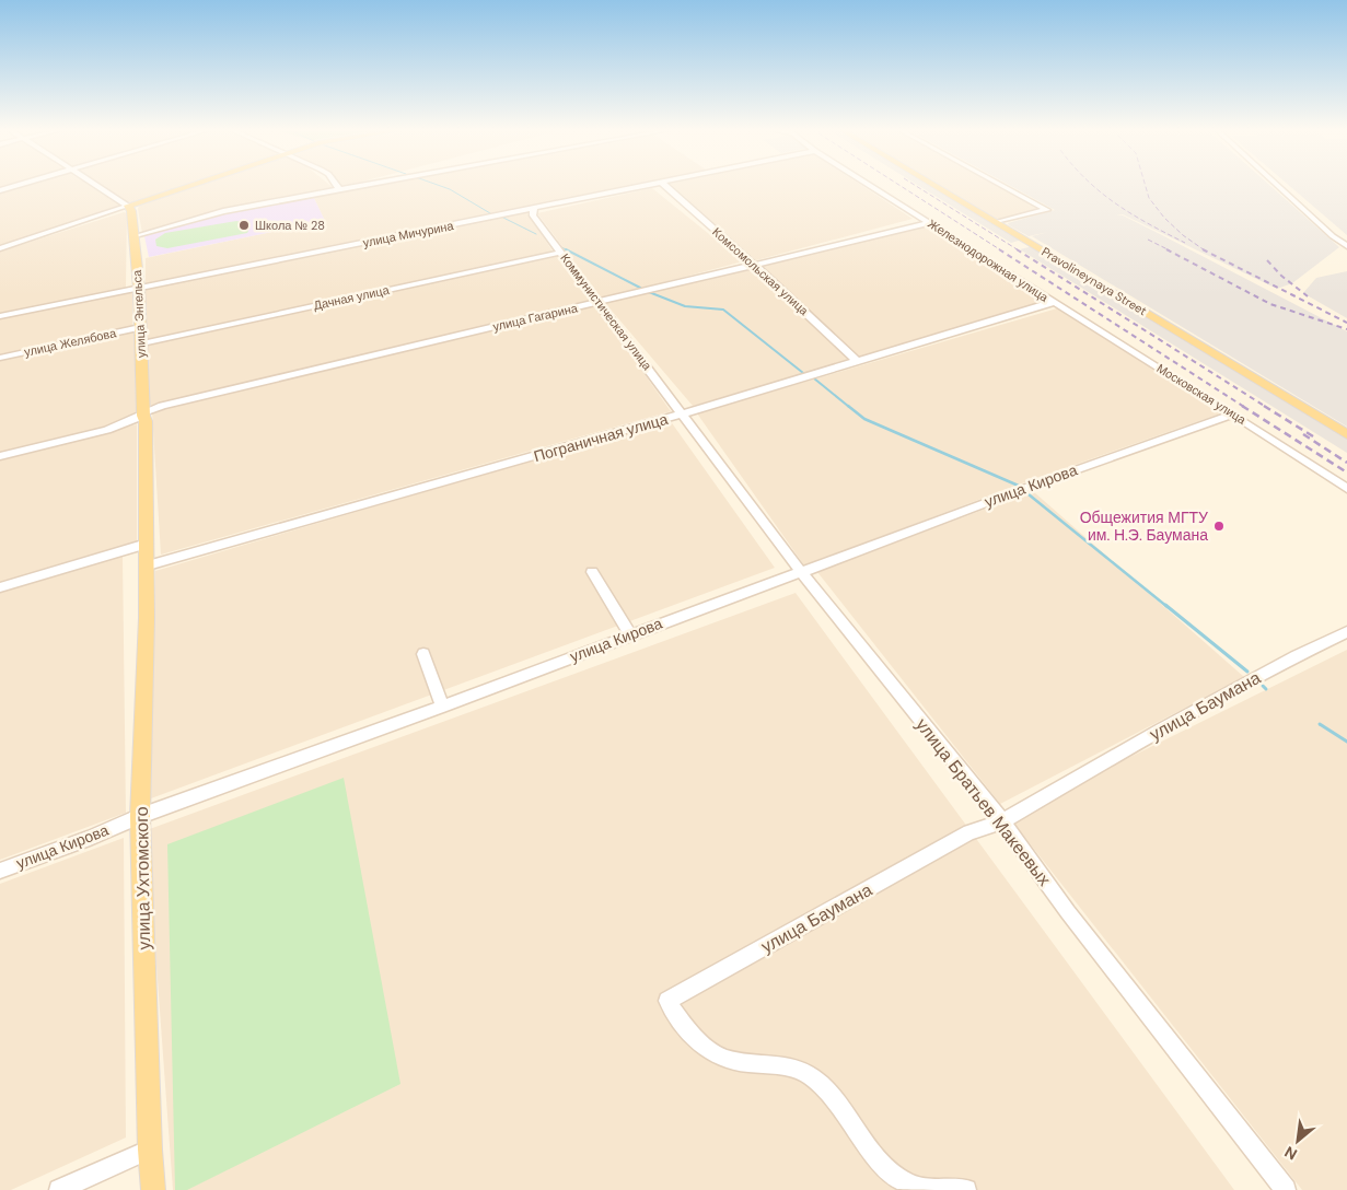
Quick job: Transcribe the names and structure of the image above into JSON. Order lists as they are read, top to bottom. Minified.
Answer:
{"streets":{"main road":["Pravolineynaya Street","улица Энгельса","улица Ухтомского"],"street":["улица Мичурина","Железнодорожная улица","Комсомольская улица","Дачная улица","Коммунистическая улица","улица Гагарина","улица Желябова","Московская улица","Пограничная улица","улица Кирова","улица Баумана","улица Братьев Макеевых"]},"crossings":[["улица Мичурина","Коммунистическая улица"],["улица Мичурина","улица Энгельса"],["Железнодорожная улица","улица Гагарина"],["Железнодорожная улица","Московская улица"],["Железнодорожная улица","Пограничная улица"],["Комсомольская улица","улица Гагарина"],["Комсомольская улица","Пограничная улица"],["Дачная улица","Коммунистическая улица"],["Дачная улица","улица Энгельса"],["Коммунистическая улица","улица Гагарина"],["Коммунистическая улица","Пограничная улица"],["Коммунистическая улица","улица Братьев Макеевых"],["улица Энгельса","улица Гагарина"],["улица Энгельса","улица Желябова"],["улица Энгельса","Пограничная улица"],["улица Энгельса","улица Ухтомского"],["Московская улица","Пограничная улица"],["Московская улица","улица Кирова"],["Пограничная улица","улица Братьев Макеевых"],["Пограничная улица","улица Ухтомского"],["улица Кирова","улица Братьев Макеевых"],["улица Кирова","улица Ухтомского"],["улица Баумана","улица Братьев Макеевых"]],"places":["Школа № 28","Общежития МГТУ им. Н.Э. Баумана"],"north":"bottom left"}
